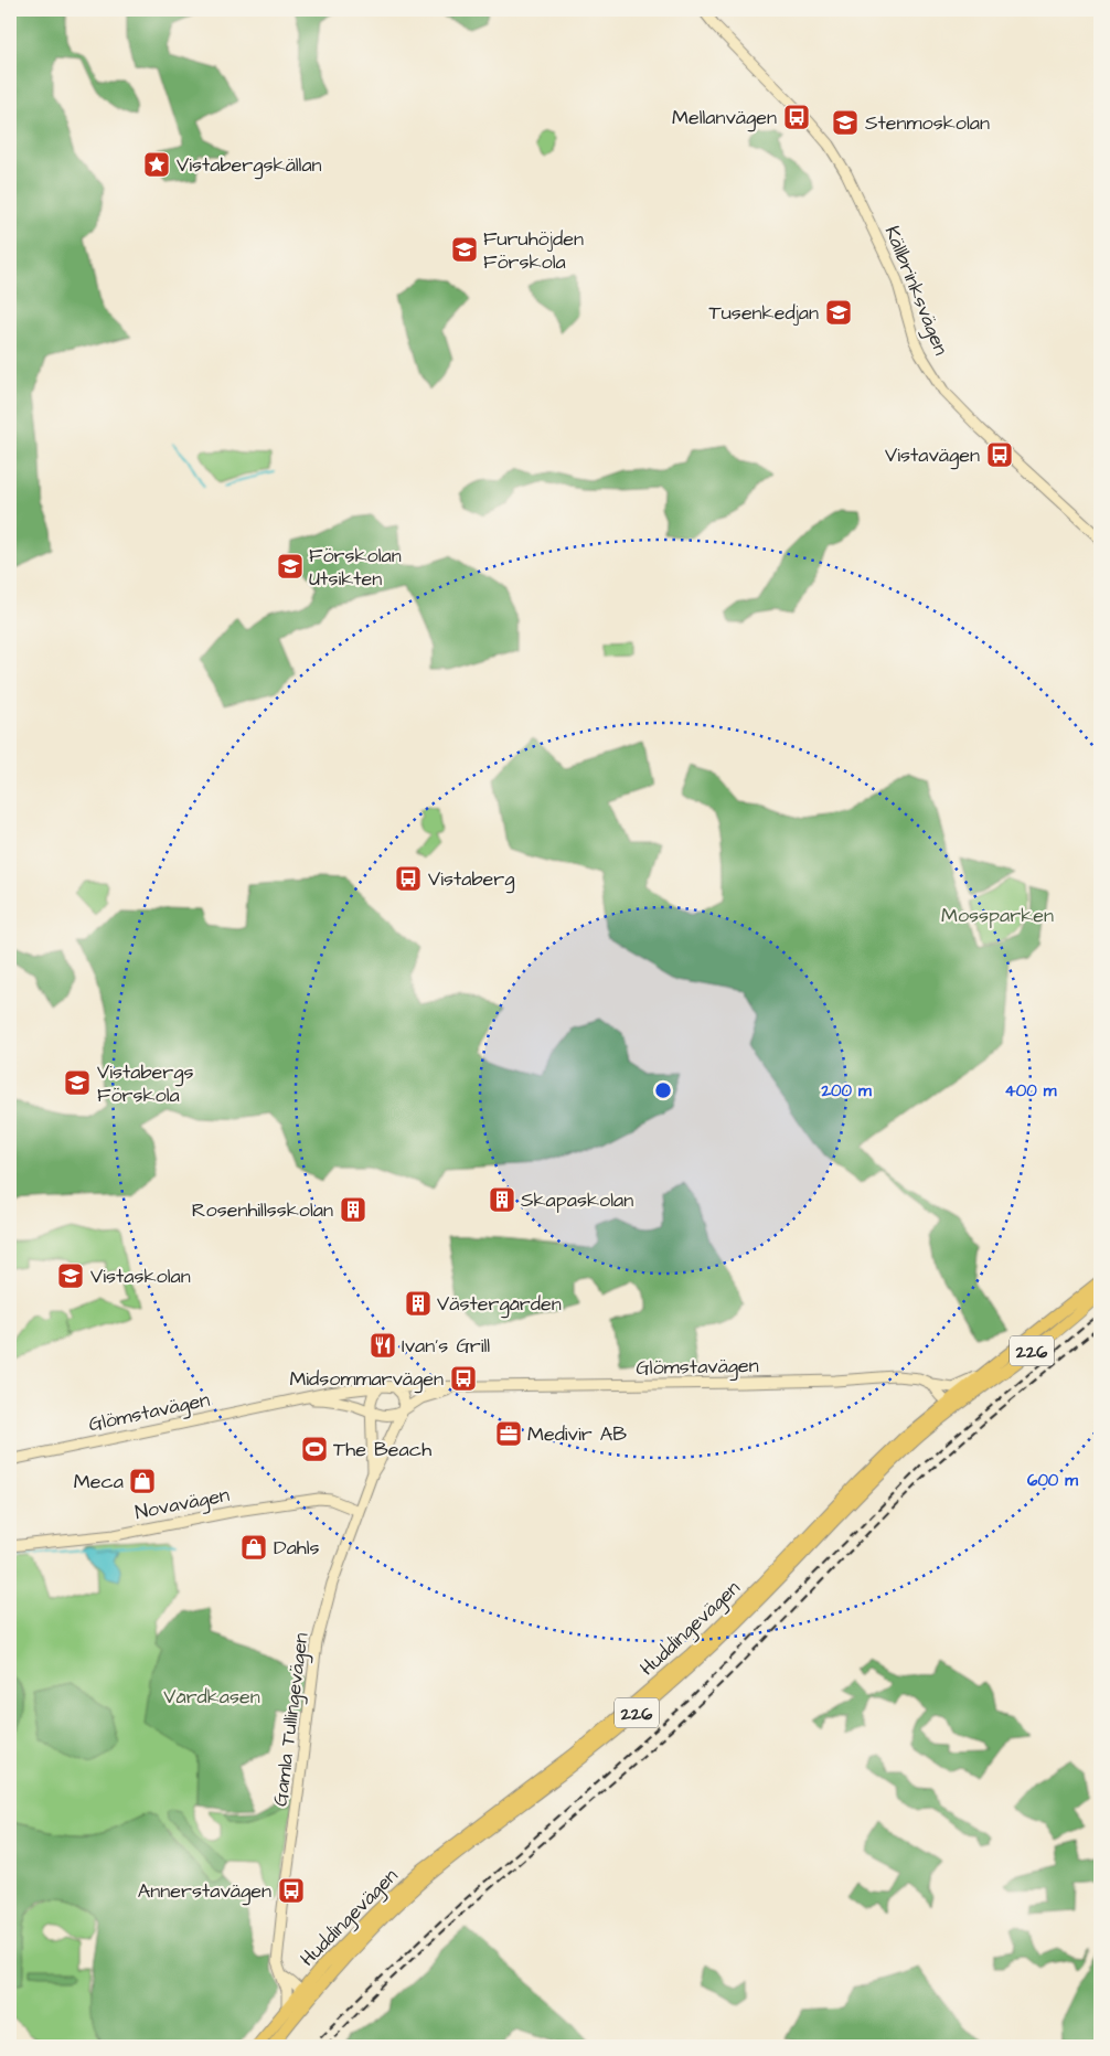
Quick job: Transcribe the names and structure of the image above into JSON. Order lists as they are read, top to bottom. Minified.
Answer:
{"streets":{"main road":["226","Huddingevägen"],"street":["Källbrinksvägen","Glömstavägen","Novavägen","Gamla Tullingevägen"]},"crossings":[["Glömstavägen","Huddingevägen"],["Glömstavägen","Gamla Tullingevägen"],["Novavägen","Gamla Tullingevägen"],["Huddingevägen","Gamla Tullingevägen"]],"parks":["Mossparken","Vårdkasen"],"places":{"bus stop":["Mellanvägen","Vistavägen","Vistaberg","Midsommarvägen","Annerstavägen"],"school or university":["Stenmoskolan","Furuhöjden Förskola","Tusenkedjan","Förskolan Utsikten","Vistabergs Förskola","Vistaskolan"],"place":["Vistabergskällan"],"building":["Skapaskolan","Rosenhillsskolan","Västergården"],"restaurant":["Ivan's Grill"],"office":["Medivir AB"],"sports":["The Beach"],"shop":["Meca","Dahls"]},"rings":["200 m","400 m","600 m"]}
